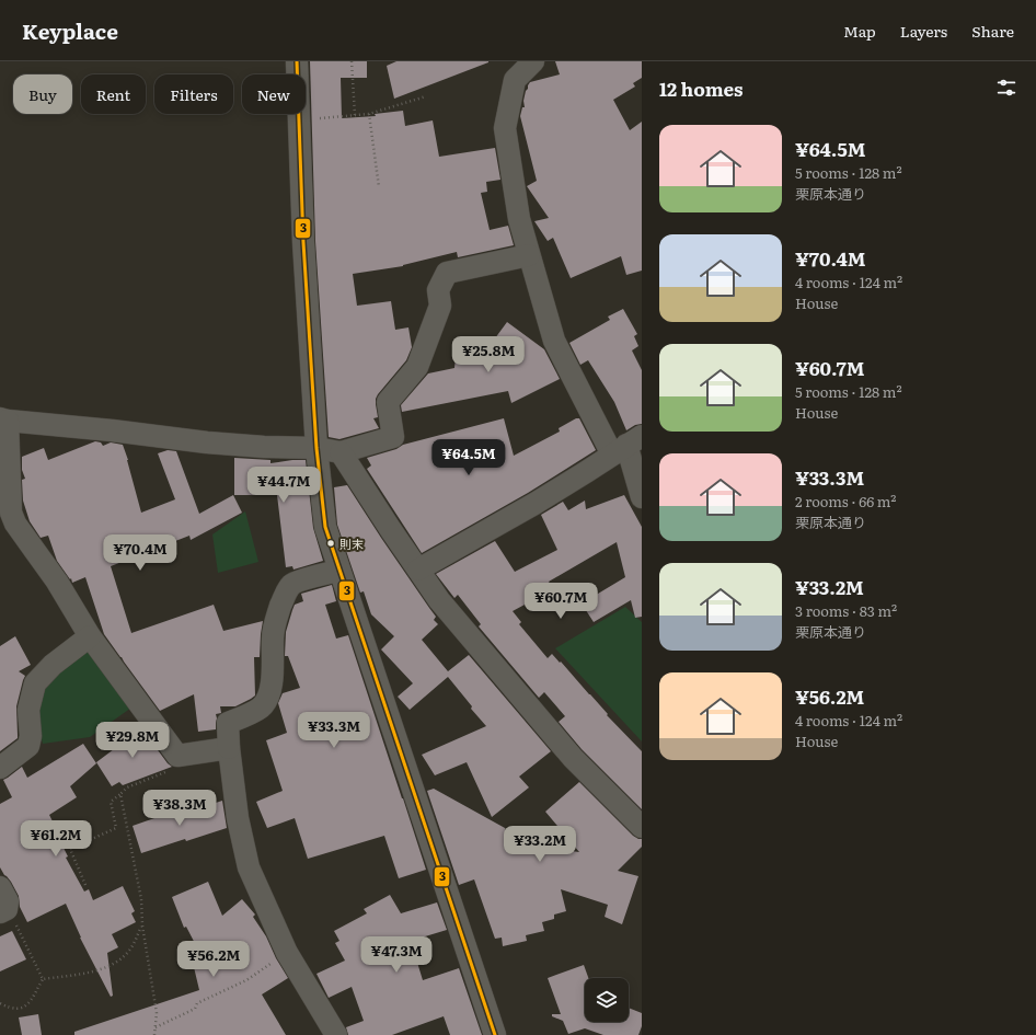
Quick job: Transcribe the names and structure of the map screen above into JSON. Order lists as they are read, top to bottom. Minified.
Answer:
{"places":["則末"],"lines":["transit line 3"],"page":{"header":"Keyplace","nav":["Map","Layers","Share"],"heading":"12 homes","chip":["Buy","Rent","Filters","New"],"list":[{"name":"¥64.5M","note":"5 rooms · 128 m² · 栗原本通り"},{"name":"¥70.4M","note":"4 rooms · 124 m² · House"},{"name":"¥60.7M","note":"5 rooms · 128 m² · House"},{"name":"¥33.3M","note":"2 rooms · 66 m² · 栗原本通り"},{"name":"¥33.2M","note":"3 rooms · 83 m² · 栗原本通り"},{"name":"¥56.2M","note":"4 rooms · 124 m² · House"}],"price":["¥25.8M","¥64.5M","¥44.7M","¥70.4M","¥60.7M","¥33.3M","¥29.8M","¥38.3M","¥61.2M","¥33.2M","¥47.3M","¥56.2M"]}}
